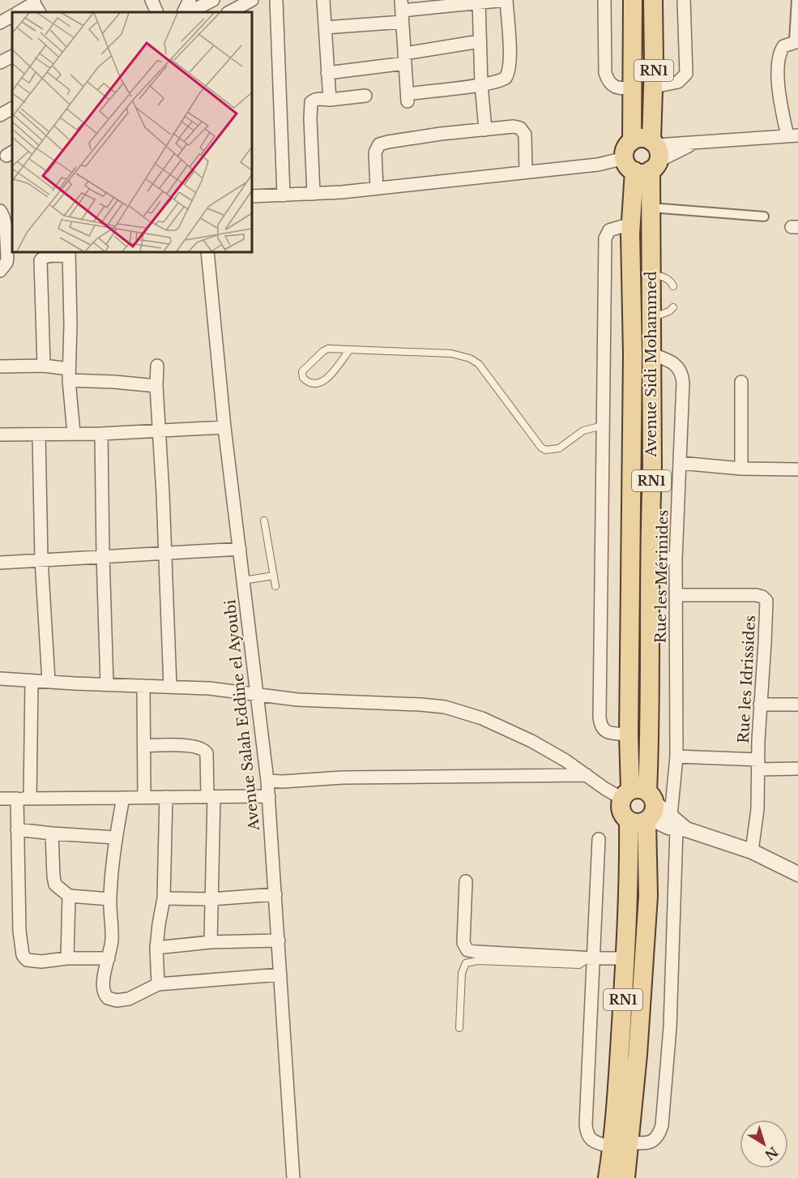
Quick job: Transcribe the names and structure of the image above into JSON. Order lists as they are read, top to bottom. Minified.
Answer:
{"streets":{"main road":["RN1","Avenue Sidi Mohammed"],"street":["Rue les Mérinides","Rue les Idrissides","Avenue Salah Eddine el Ayoubi"]},"crossings":[["RN1","Avenue Sidi Mohammed"],["Avenue Sidi Mohammed","Rue les Mérinides"],["Rue les Mérinides","Rue les Idrissides"]],"north":"bottom right"}
